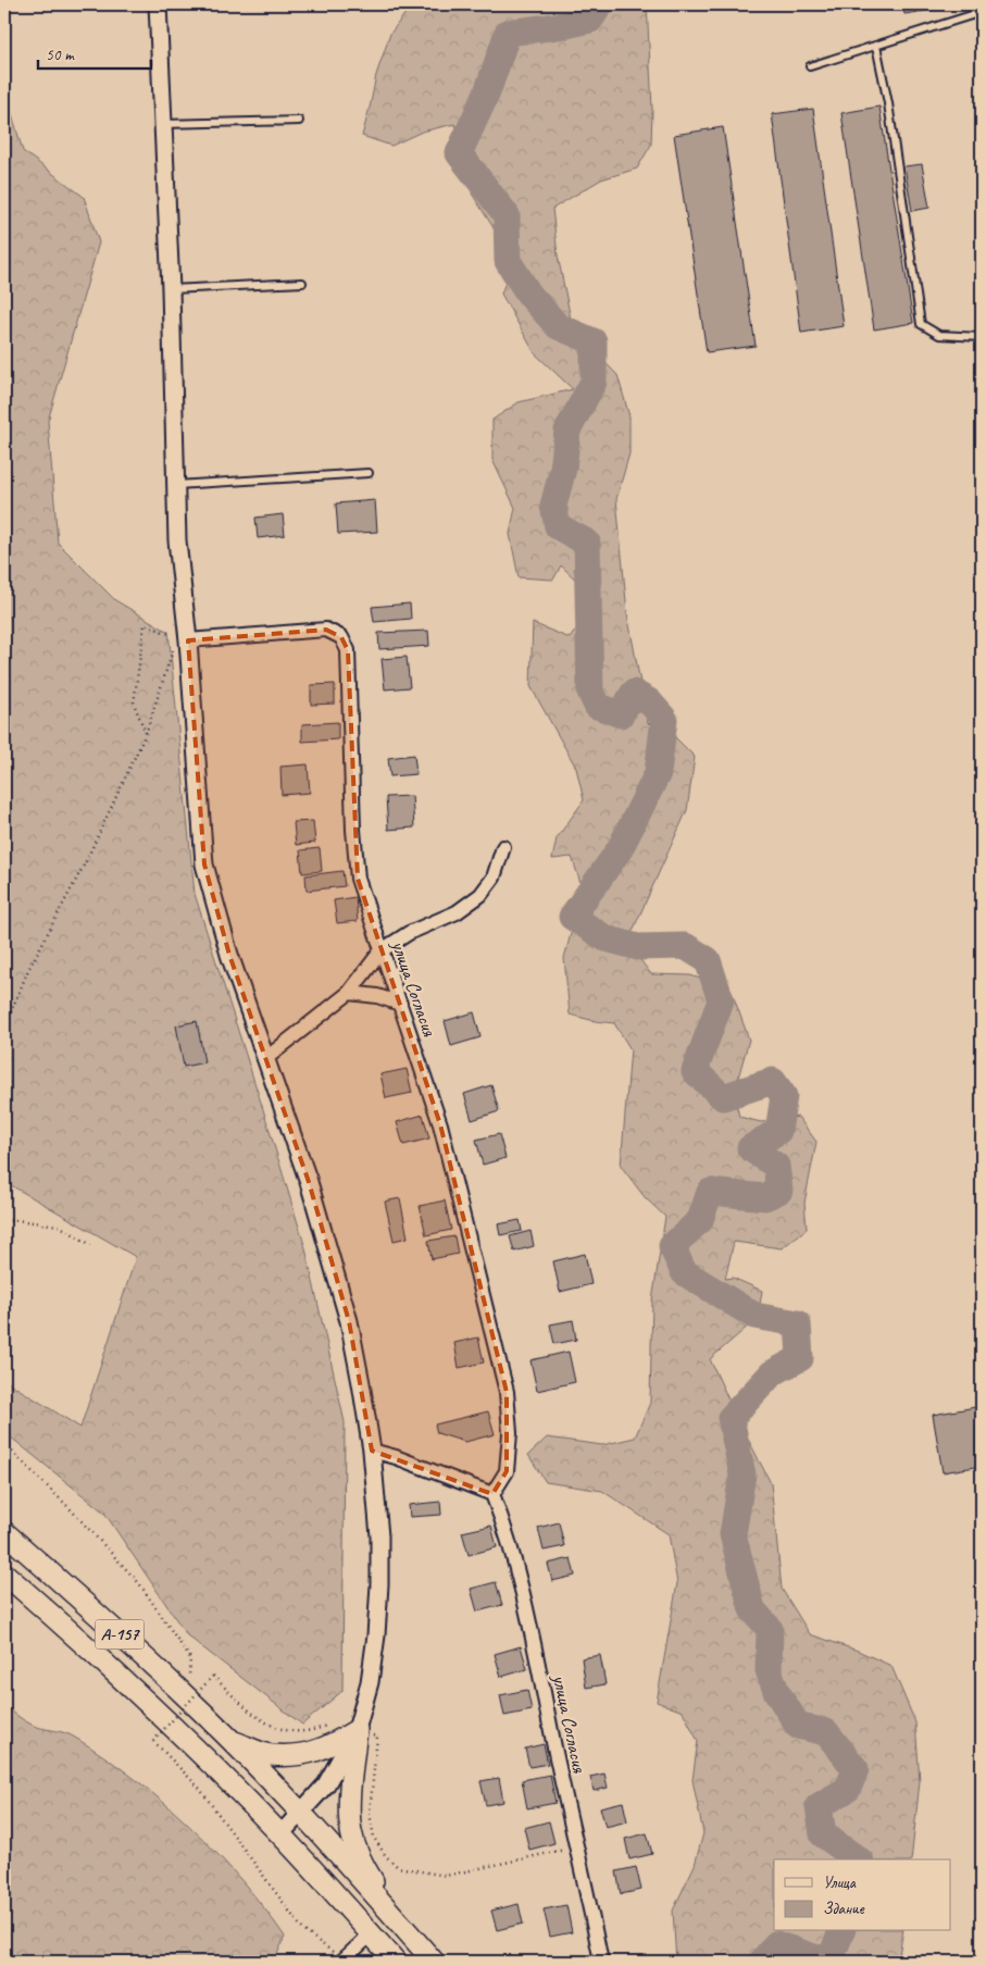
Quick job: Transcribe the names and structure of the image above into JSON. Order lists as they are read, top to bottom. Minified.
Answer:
{"streets":{"main road":["А-157"],"street":["улица Согласия"]},"legend":["Улица","Здание"],"scale_bar":"50 m"}
